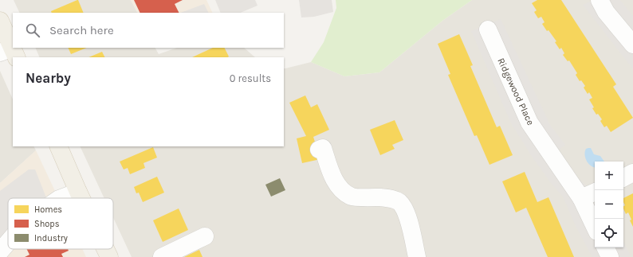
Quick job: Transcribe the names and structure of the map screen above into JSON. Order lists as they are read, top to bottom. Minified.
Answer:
{"streets":{"street":["Ridgewood Place"]},"legend":["Homes","Shops","Industry"],"page":{"search":"Search here","heading":["Nearby","0 results"],"map_buttons":["+","−"]}}
